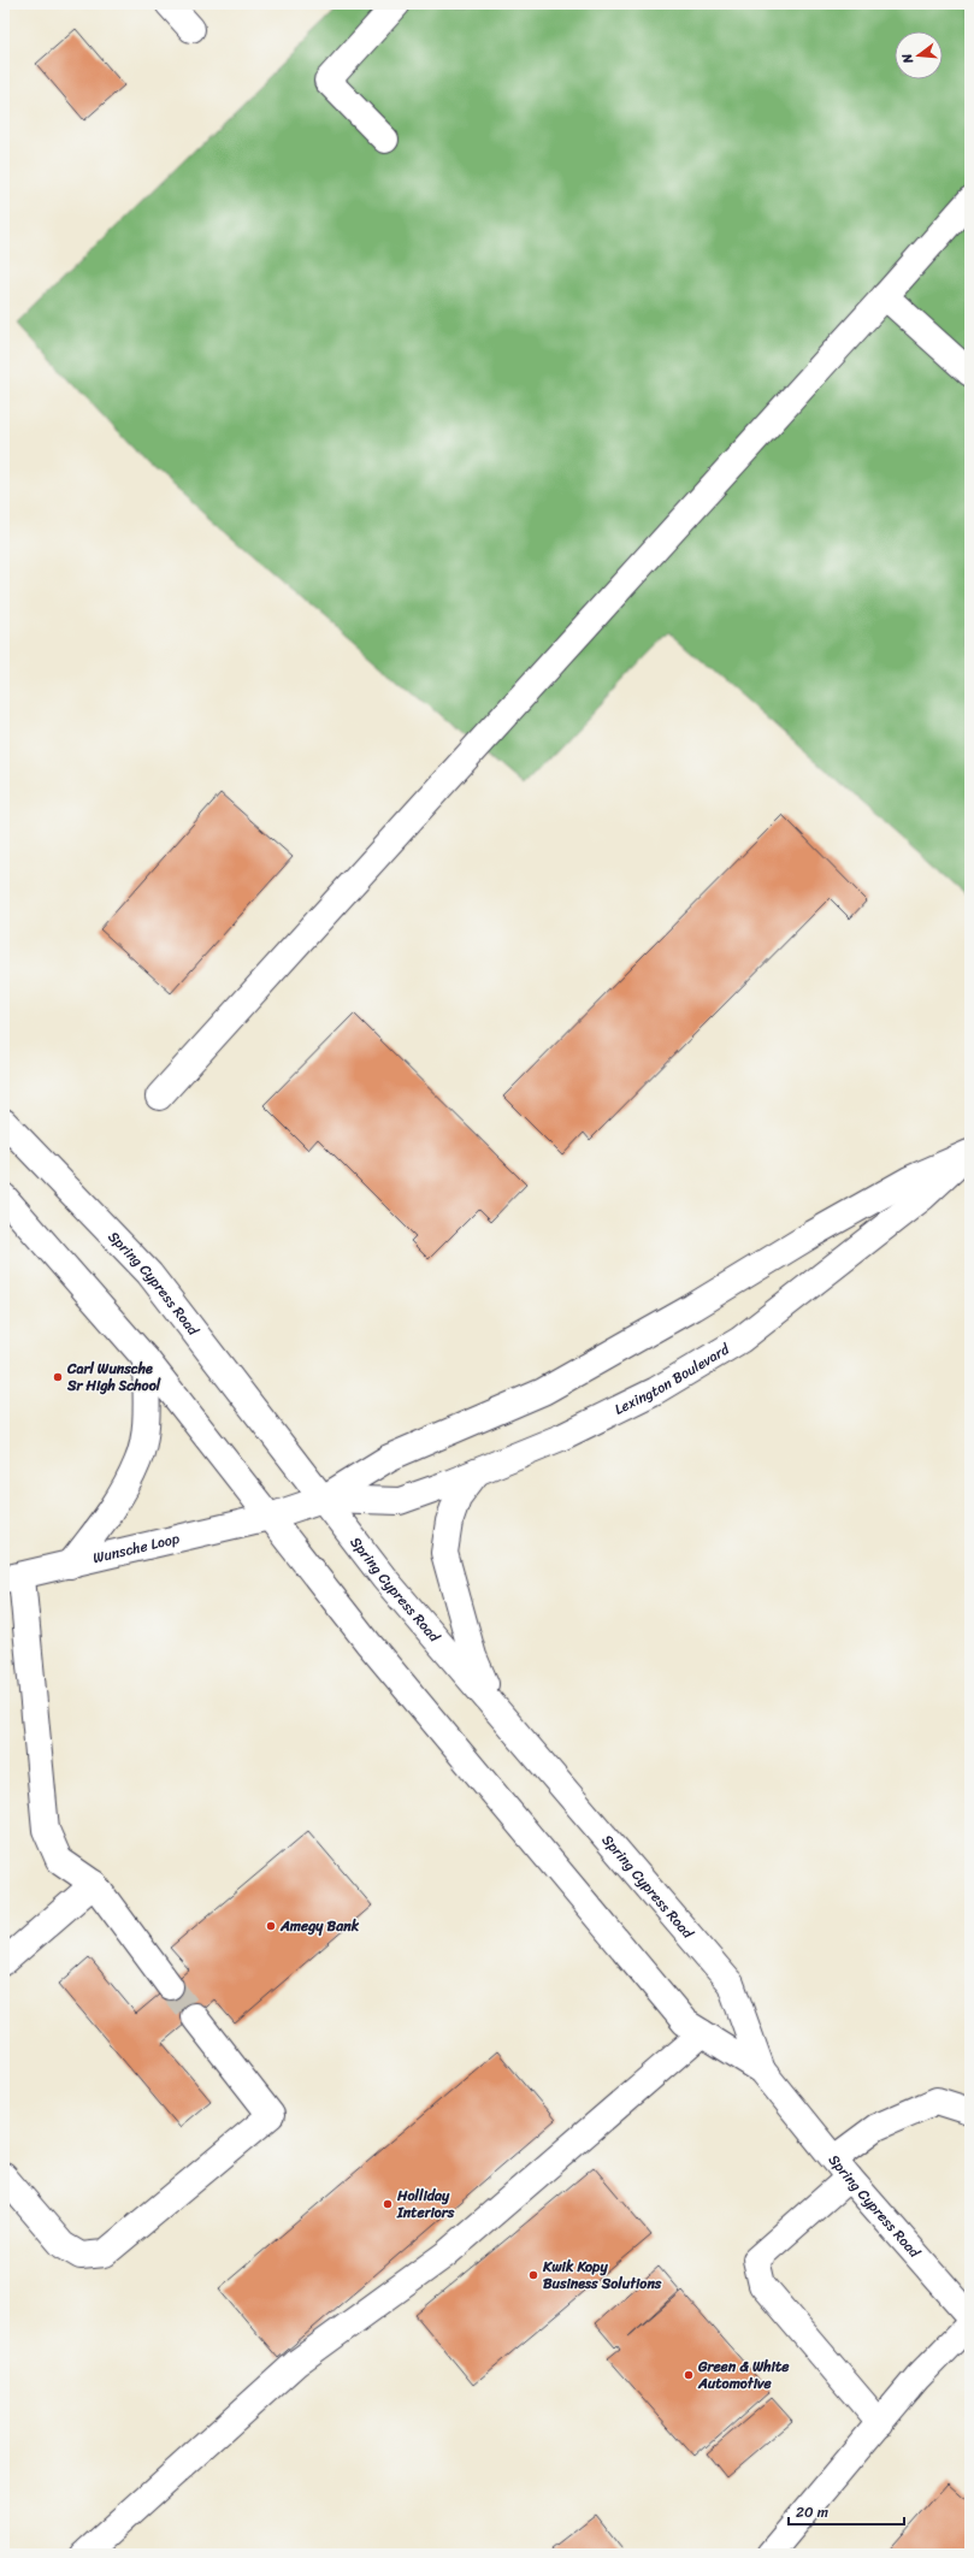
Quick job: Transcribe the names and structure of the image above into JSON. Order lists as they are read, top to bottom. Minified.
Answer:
{"streets":{"main road":["Spring Cypress Road","Lexington Boulevard","Wunsche Loop"]},"crossings":[["Spring Cypress Road","Lexington Boulevard"],["Spring Cypress Road","Wunsche Loop"],["Lexington Boulevard","Wunsche Loop"]],"places":["Carl Wunsche Sr High School","Amegy Bank","Holliday Interiors","Kwik Kopy Business Solutions","Green & White Automotive"],"scale_bar":"20 m","north":"left"}
